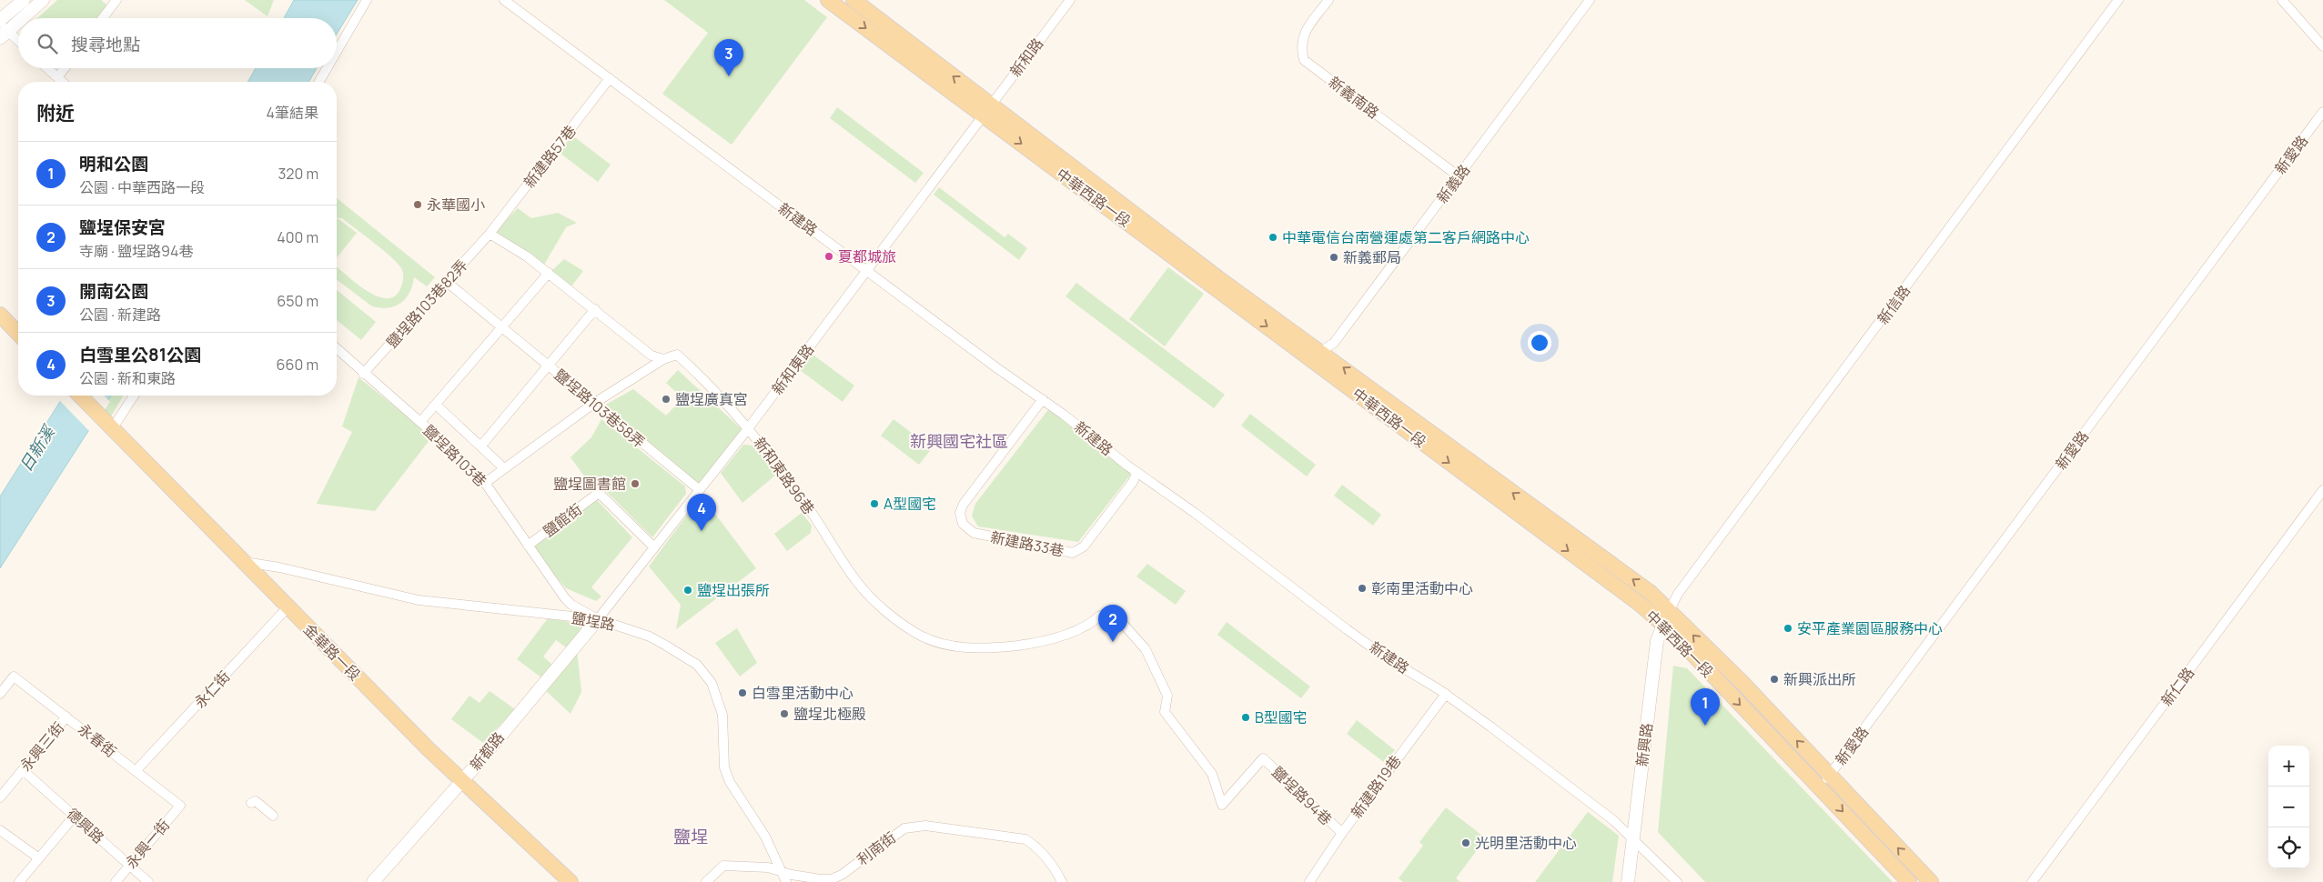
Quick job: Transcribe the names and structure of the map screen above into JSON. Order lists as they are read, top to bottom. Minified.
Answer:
{"streets":{"main road":["中華西路一段","金華路一段"],"street":["新和路","新義南路","新愛路","新建路57巷","新義路","新建路","鹽埕路103巷82弄","新信路","新和東路","鹽埕路103巷58弄","鹽埕路103巷","新和東路96巷","鹽館街","新建路33巷","鹽埕路","新仁路","永仁街","永春街","新興路","永興三街","新都路","新建路19巷","鹽埕路94巷","德興路","永興一街","利南街"]},"crossings":[["新和路","中華西路一段"],["新和路","新和東路"],["新義南路","新義路"],["新愛路","中華西路一段"],["新建路57巷","新建路"],["新建路57巷","鹽埕路103巷82弄"],["新義路","中華西路一段"],["中華西路一段","新信路"],["中華西路一段","新和東路"],["中華西路一段","新興路"],["新建路","新和東路"],["新建路","新建路33巷"],["新建路","新興路"],["新建路","新建路19巷"],["鹽埕路103巷82弄","鹽埕路103巷58弄"],["鹽埕路103巷82弄","鹽埕路103巷"],["新信路","新興路"],["新和東路","鹽埕路103巷58弄"],["新和東路","鹽埕路103巷"],["新和東路","新和東路96巷"],["新和東路","鹽館街"],["新和東路","鹽埕路"],["新和東路","新都路"],["鹽埕路103巷","鹽館街"],["鹽埕路103巷","鹽埕路"],["鹽埕路103巷","新都路"],["新和東路96巷","鹽埕路94巷"],["鹽埕路","金華路一段"],["鹽埕路","新都路"],["鹽埕路","利南街"],["金華路一段","永仁街"],["金華路一段","新都路"],["永仁街","永春街"],["永春街","永興三街"],["永春街","永興一街"],["永興三街","德興路"],["新建路19巷","鹽埕路94巷"],["德興路","永興一街"]],"districts":["新興國宅社區","鹽埕"],"water":["日新溪"],"places":["永華國小","中華電信台南營運處第二客戶網路中心","夏都城旅","新義郵局","鹽埕廣真宮","鹽埕圖書館","A型國宅","彰南里活動中心","鹽埕出張所","安平產業園區服務中心","新興派出所","白雪里活動中心","鹽埕北極殿","B型國宅","光明里活動中心"],"page":{"search":"搜尋地點","pins":["3","4","2","1"],"heading":["附近","4筆結果"],"list":[{"mark":"1","name":"明和公園","note":"公園 · 中華西路一段","value":"320 m"},{"mark":"2","name":"鹽埕保安宮","note":"寺廟 · 鹽埕路94巷","value":"400 m"},{"mark":"3","name":"開南公園","note":"公園 · 新建路","value":"650 m"},{"mark":"4","name":"白雪里公81公園","note":"公園 · 新和東路","value":"660 m"}],"map_buttons":["+","−"]}}
